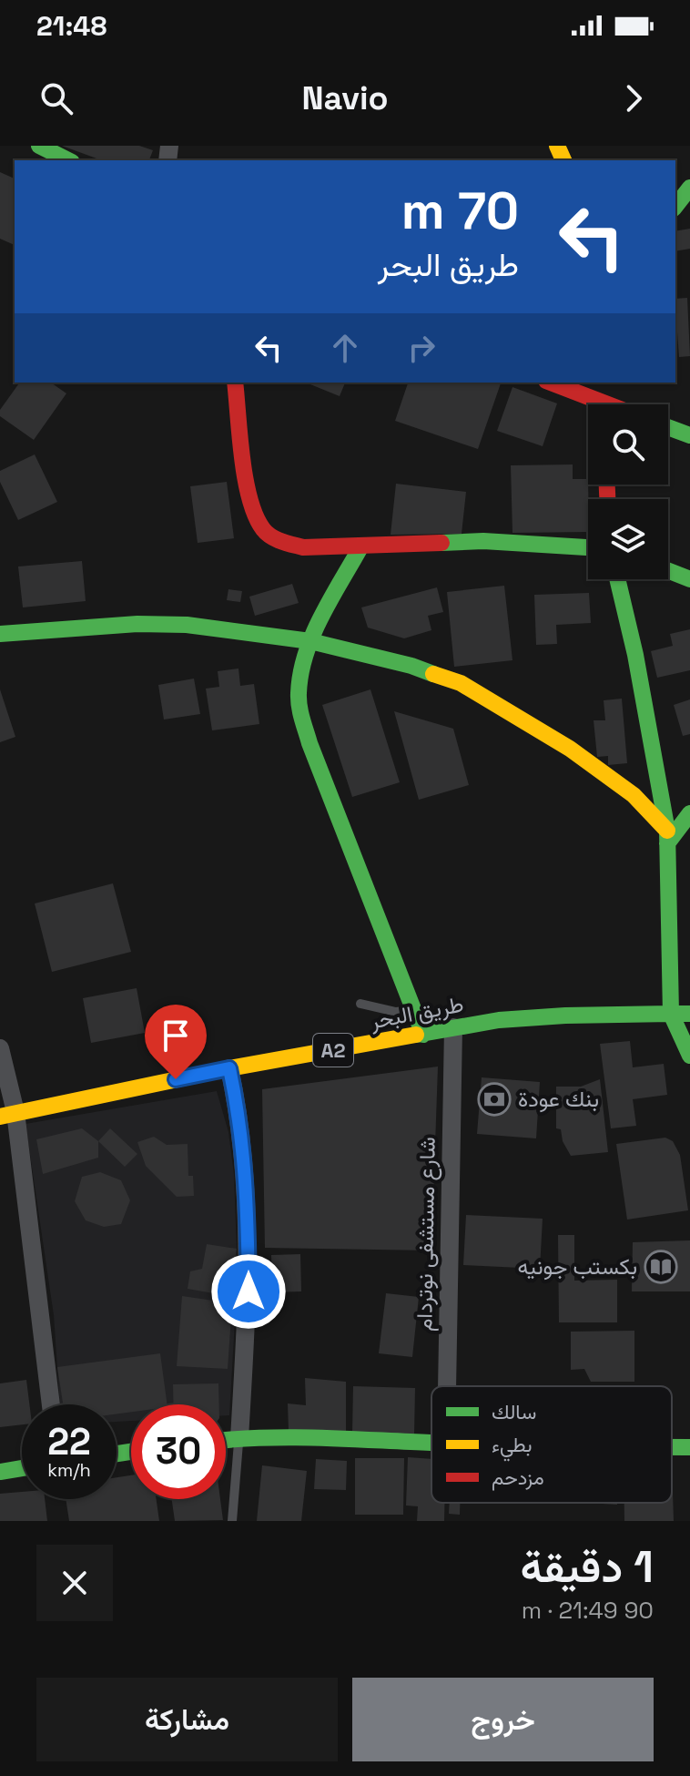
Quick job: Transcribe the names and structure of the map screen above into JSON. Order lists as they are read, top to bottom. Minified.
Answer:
{"streets":{"street":["طريق البحر","A2","شارع مستشفى نوتردام"]},"crossings":[["طريق البحر","شارع مستشفى نوتردام"]],"places":{"bank":["بنك عودة"],"library":["بكستب جونيه"]},"legend":["سالك","بطيء","مزدحم"],"page":{"status":"21:48","header":"Navio","turn":["70 m","طريق البحر"],"speed":"22 km/h","limit":"30","heading":["1 دقيقة","90 m · 21:49"],"buttons":["خروج","مشاركة"]}}
